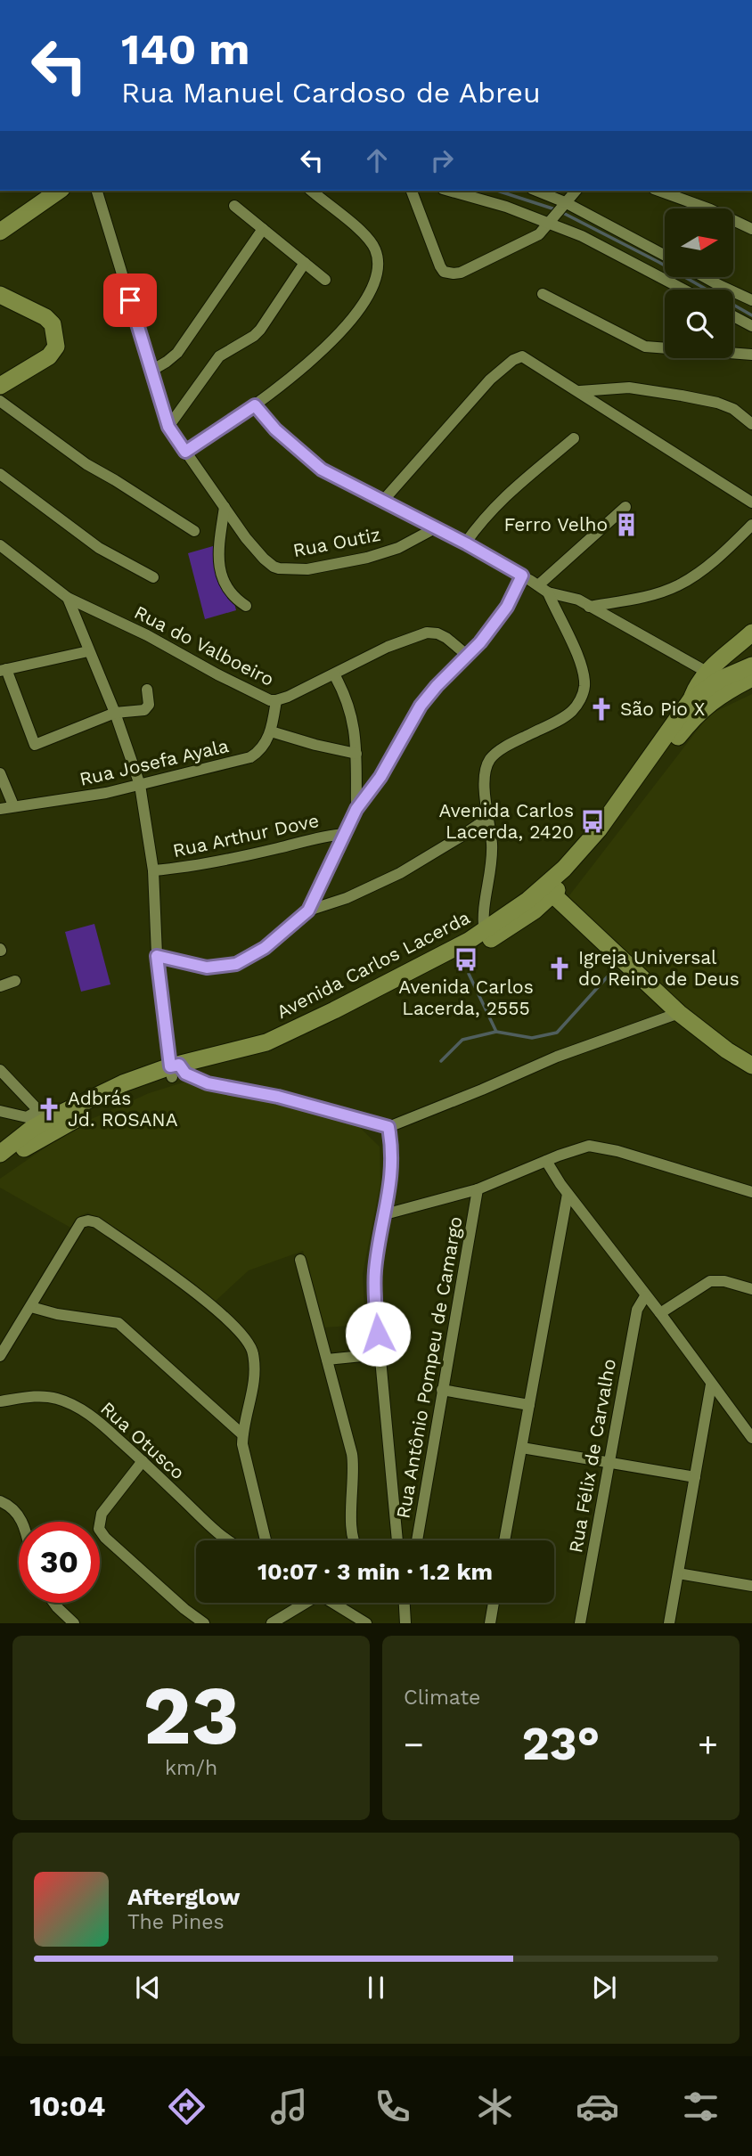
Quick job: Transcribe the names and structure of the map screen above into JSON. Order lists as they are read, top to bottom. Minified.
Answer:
{"streets":{"main road":["Avenida Carlos Lacerda"],"street":["Rua Outiz","Rua do Valboeiro","Rua Josefa Ayala","Rua Arthur Dove","Rua Antônio Pompeu de Camargo","Rua Otusco","Rua Félix de Carvalho"]},"crossings":[["Rua do Valboeiro","Rua Josefa Ayala"]],"places":{"building":["Ferro Velho"],"church":["São Pio X","Igreja Universal do Reino de Deus","Adbrás Jd. ROSANA"],"bus stop":["Avenida Carlos Lacerda, 2420","Avenida Carlos Lacerda, 2555"]},"north":"right","page":{"turn":["140 m","Rua Manuel Cardoso de Abreu"],"limit":"30","trip":"10:07 · 3 min · 1.2 km","tile":[["23","km/h"],"Climate"],"heat":["−","23°","+"],"song":["Afterglow","The Pines"],"tabs":"10:04"}}
